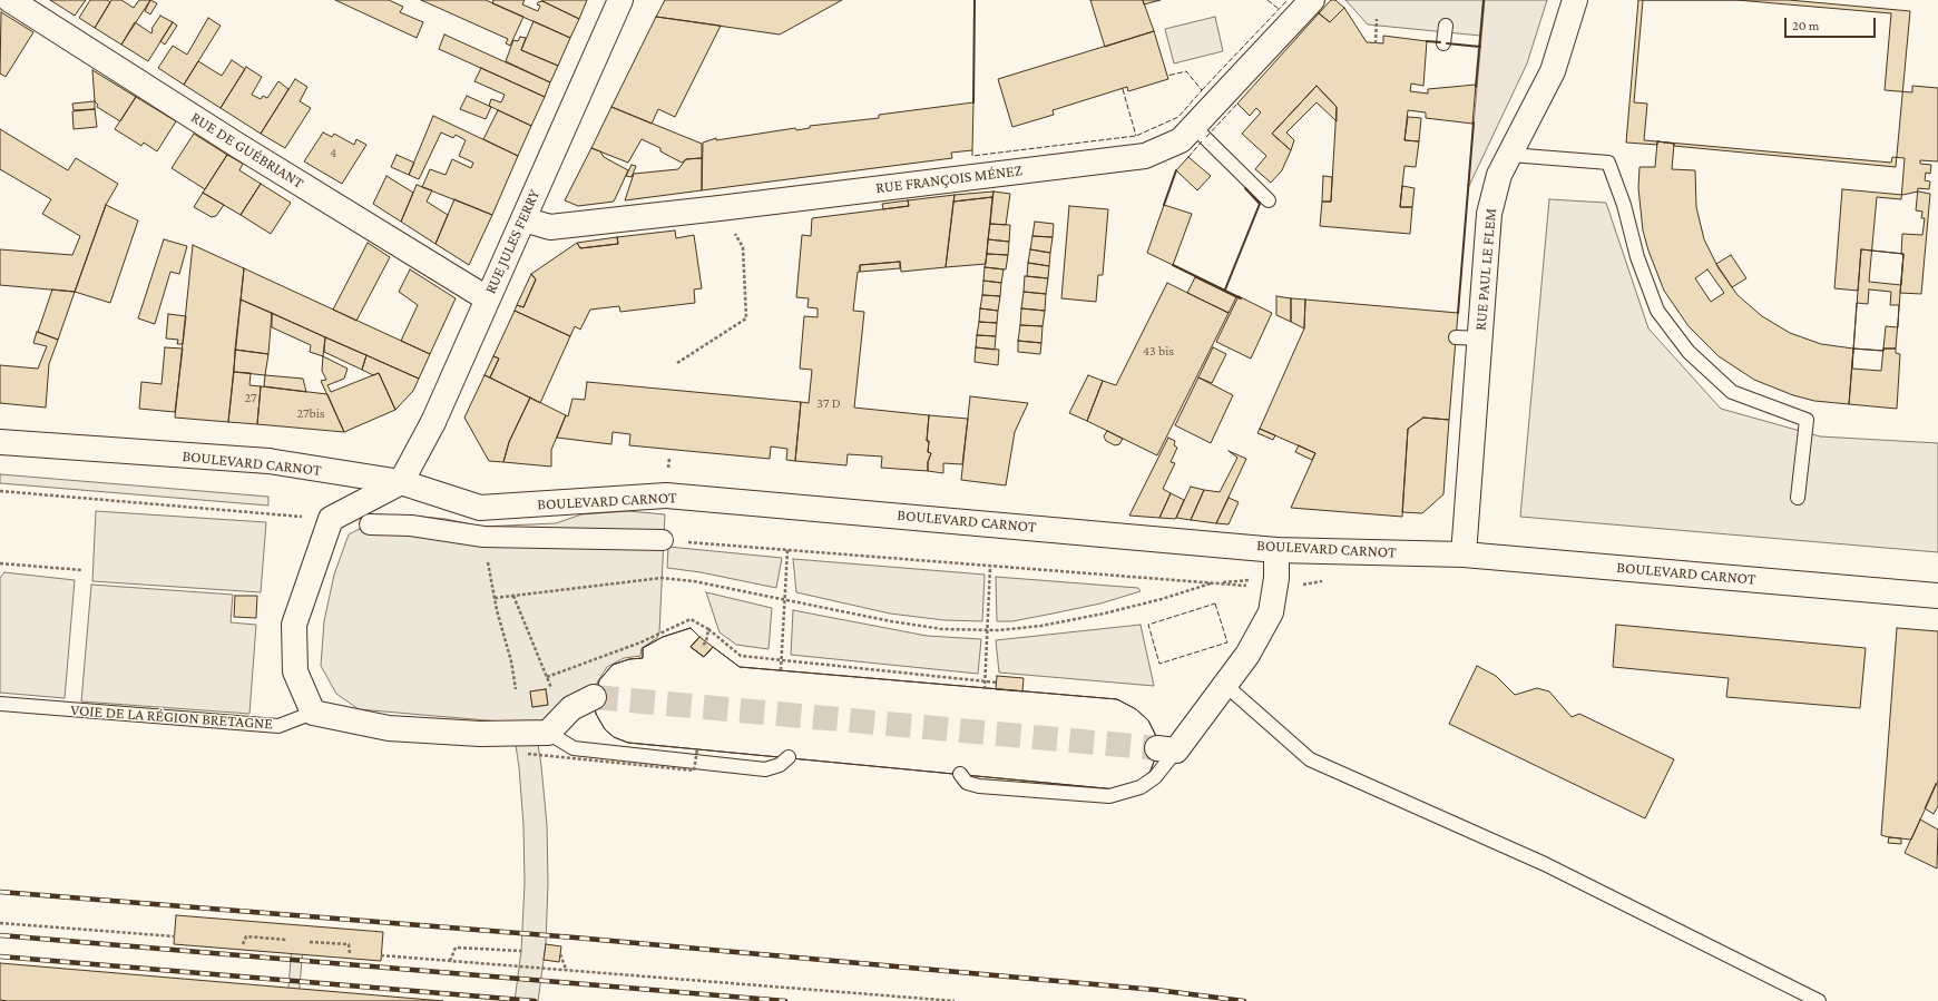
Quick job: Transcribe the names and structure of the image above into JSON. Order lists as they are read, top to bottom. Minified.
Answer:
{"streets":{"street":["RUE DE GUÉBRIANT","RUE FRANÇOIS MÉNEZ","RUE JULES FERRY","RUE PAUL LE FLEM","BOULEVARD CARNOT"],"lane":["VOIE DE LA RÉGION BRETAGNE"]},"crossings":[["RUE DE GUÉBRIANT","RUE JULES FERRY"],["RUE FRANÇOIS MÉNEZ","RUE JULES FERRY"],["RUE JULES FERRY","BOULEVARD CARNOT"],["RUE PAUL LE FLEM","BOULEVARD CARNOT"]],"house_numbers":["4","43 bis","27","37 D","27bis"],"scale_bar":"20 m"}
